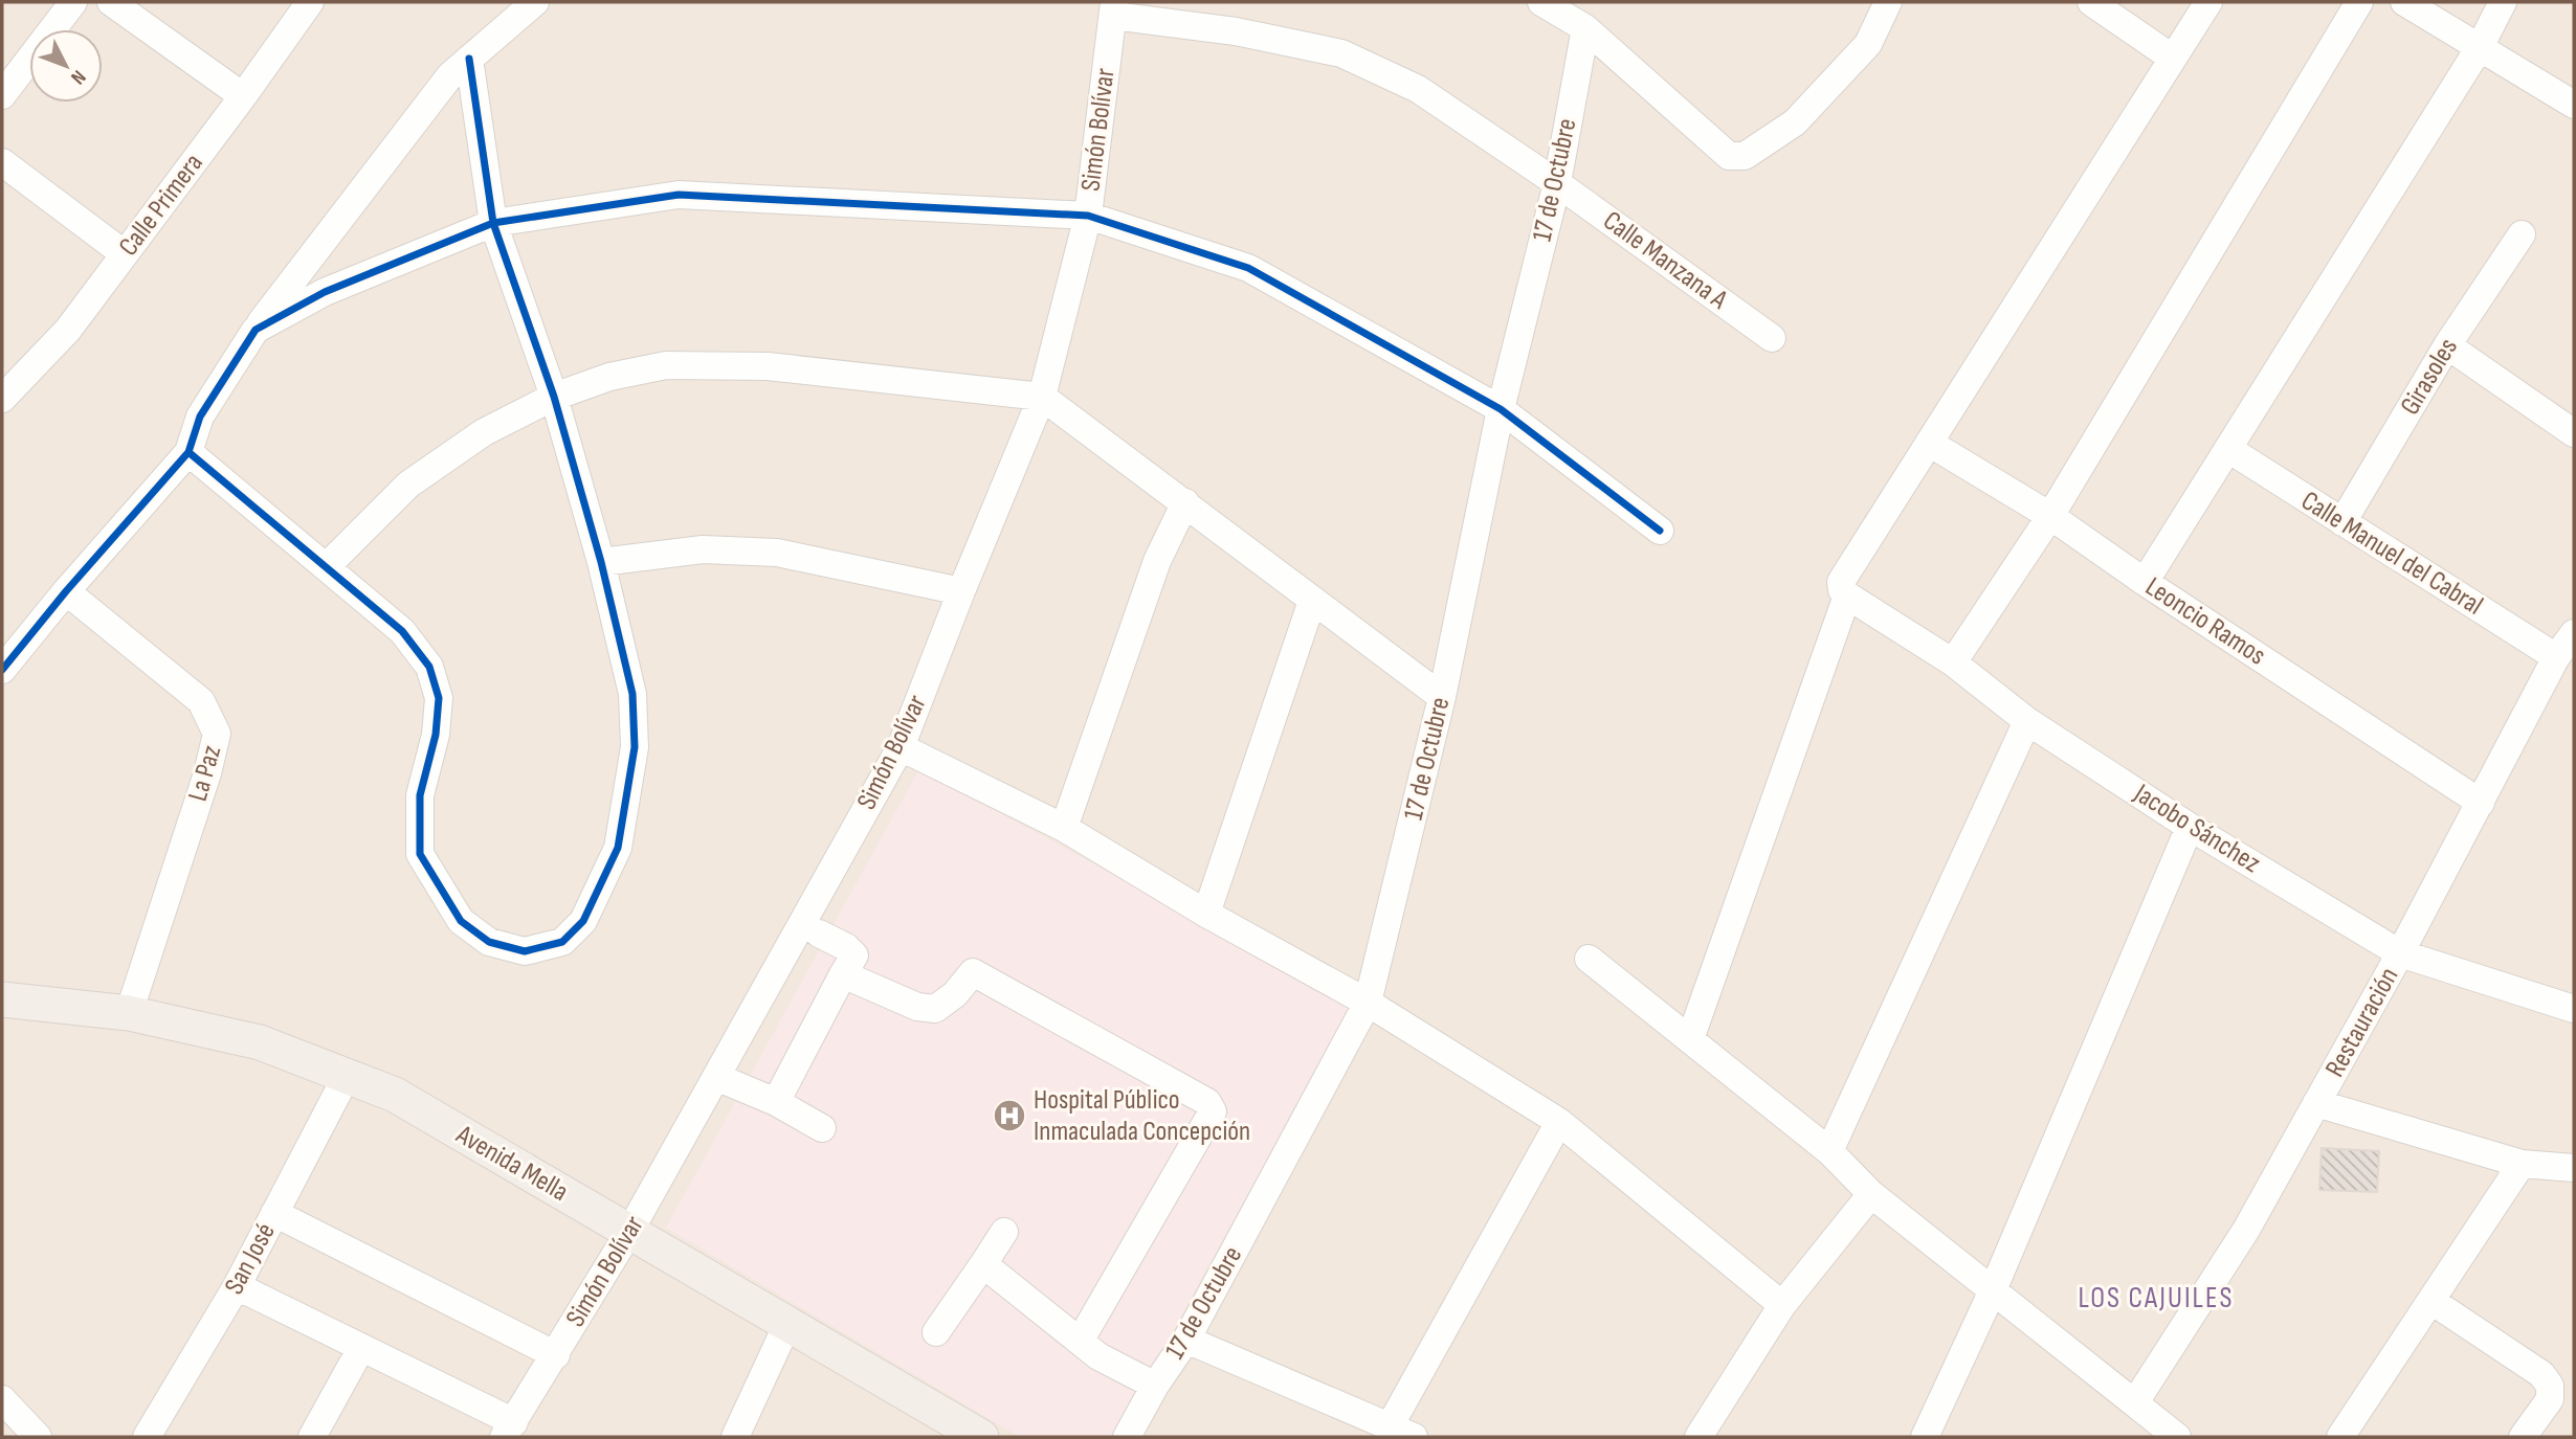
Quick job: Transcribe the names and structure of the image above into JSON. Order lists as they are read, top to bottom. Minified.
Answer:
{"streets":{"main road":["Avenida Mella"],"street":["Simón Bolívar","17 de Octubre","Calle Primera","Calle Manzana A","Girasoles","Calle Manuel del Cabral","Leoncio Ramos","La Paz","Jacobo Sánchez","Restauración","San José"]},"crossings":[["Simón Bolívar","Calle Manzana A"],["Simón Bolívar","Avenida Mella"],["17 de Octubre","Calle Manzana A"],["Girasoles","Calle Manuel del Cabral"],["Calle Manuel del Cabral","Restauración"],["Leoncio Ramos","Restauración"],["La Paz","Avenida Mella"],["Jacobo Sánchez","Restauración"],["Avenida Mella","San José"]],"districts":["LOS CAJUILES"],"places":{"hospital":["Hospital Público Inmaculada Concepción"]},"north":"bottom right"}
